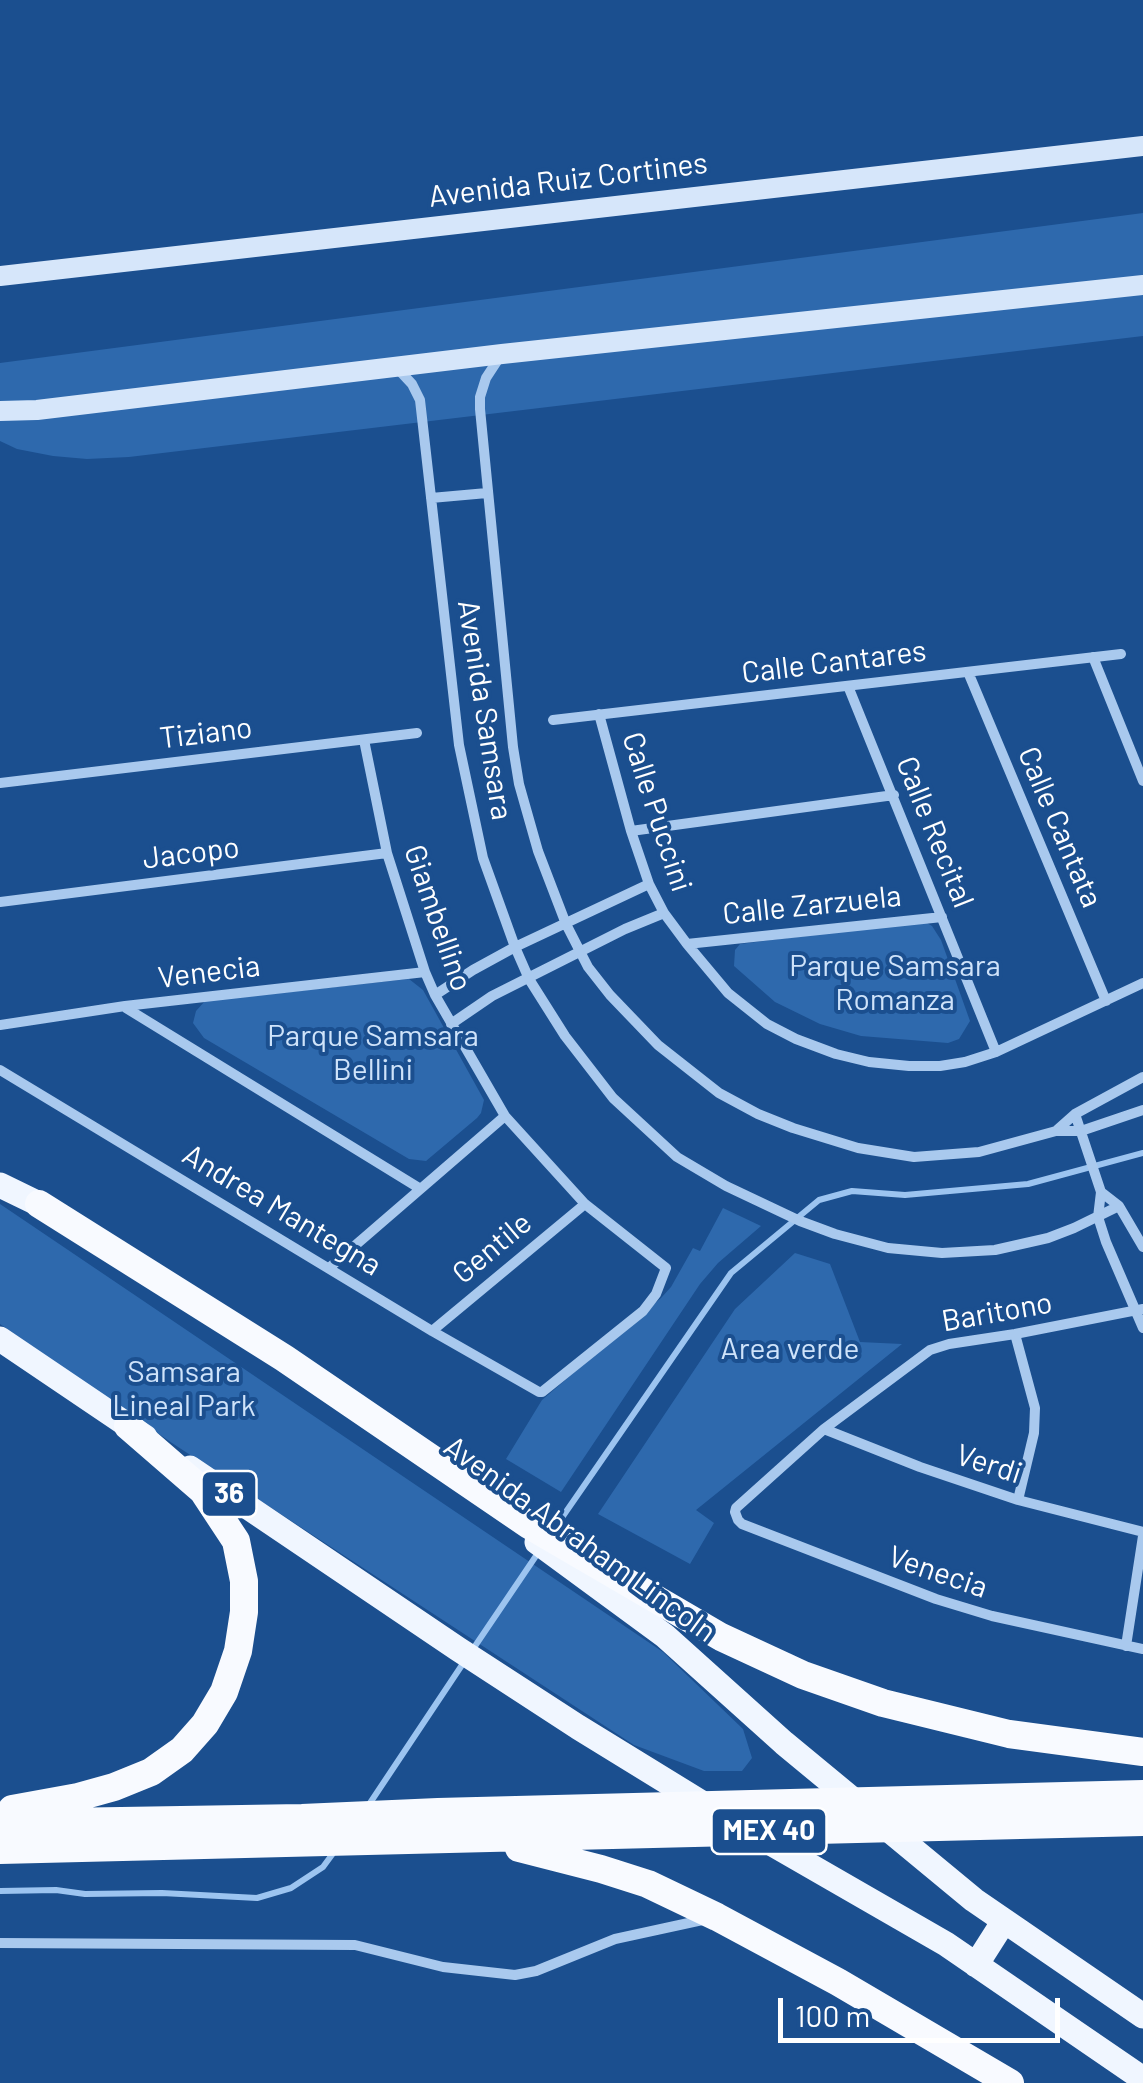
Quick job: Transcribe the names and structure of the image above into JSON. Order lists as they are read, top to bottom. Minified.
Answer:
{"streets":{"highway":["MEX 40"],"main road":["Avenida Ruiz Cortines","36","Avenida Abraham Lincoln"],"street":["Calle Cantares","Avenida Samsara","Tiziano","Calle Puccini","Calle Cantata","Calle Recital","Jacopo","Calle Zarzuela","Giambellino","Venecia","Andrea Mantegna","Gentile","Baritono","Verdi"]},"crossings":[["Calle Cantares","Calle Puccini"],["Calle Cantares","Calle Cantata"],["Calle Cantares","Calle Recital"],["Tiziano","Giambellino"],["Calle Puccini","Calle Cantata"],["Calle Puccini","Calle Recital"],["Calle Puccini","Calle Zarzuela"],["Calle Recital","Calle Zarzuela"],["Jacopo","Giambellino"],["Giambellino","Venecia"],["Giambellino","Andrea Mantegna"],["Giambellino","Gentile"],["Venecia","Baritono"],["Andrea Mantegna","Gentile"],["Baritono","Verdi"]],"parks":["Parque Samsara Romanza","Parque Samsara Bellini","Area verde","Samsara Lineal Park"],"scale_bar":"100 m"}
